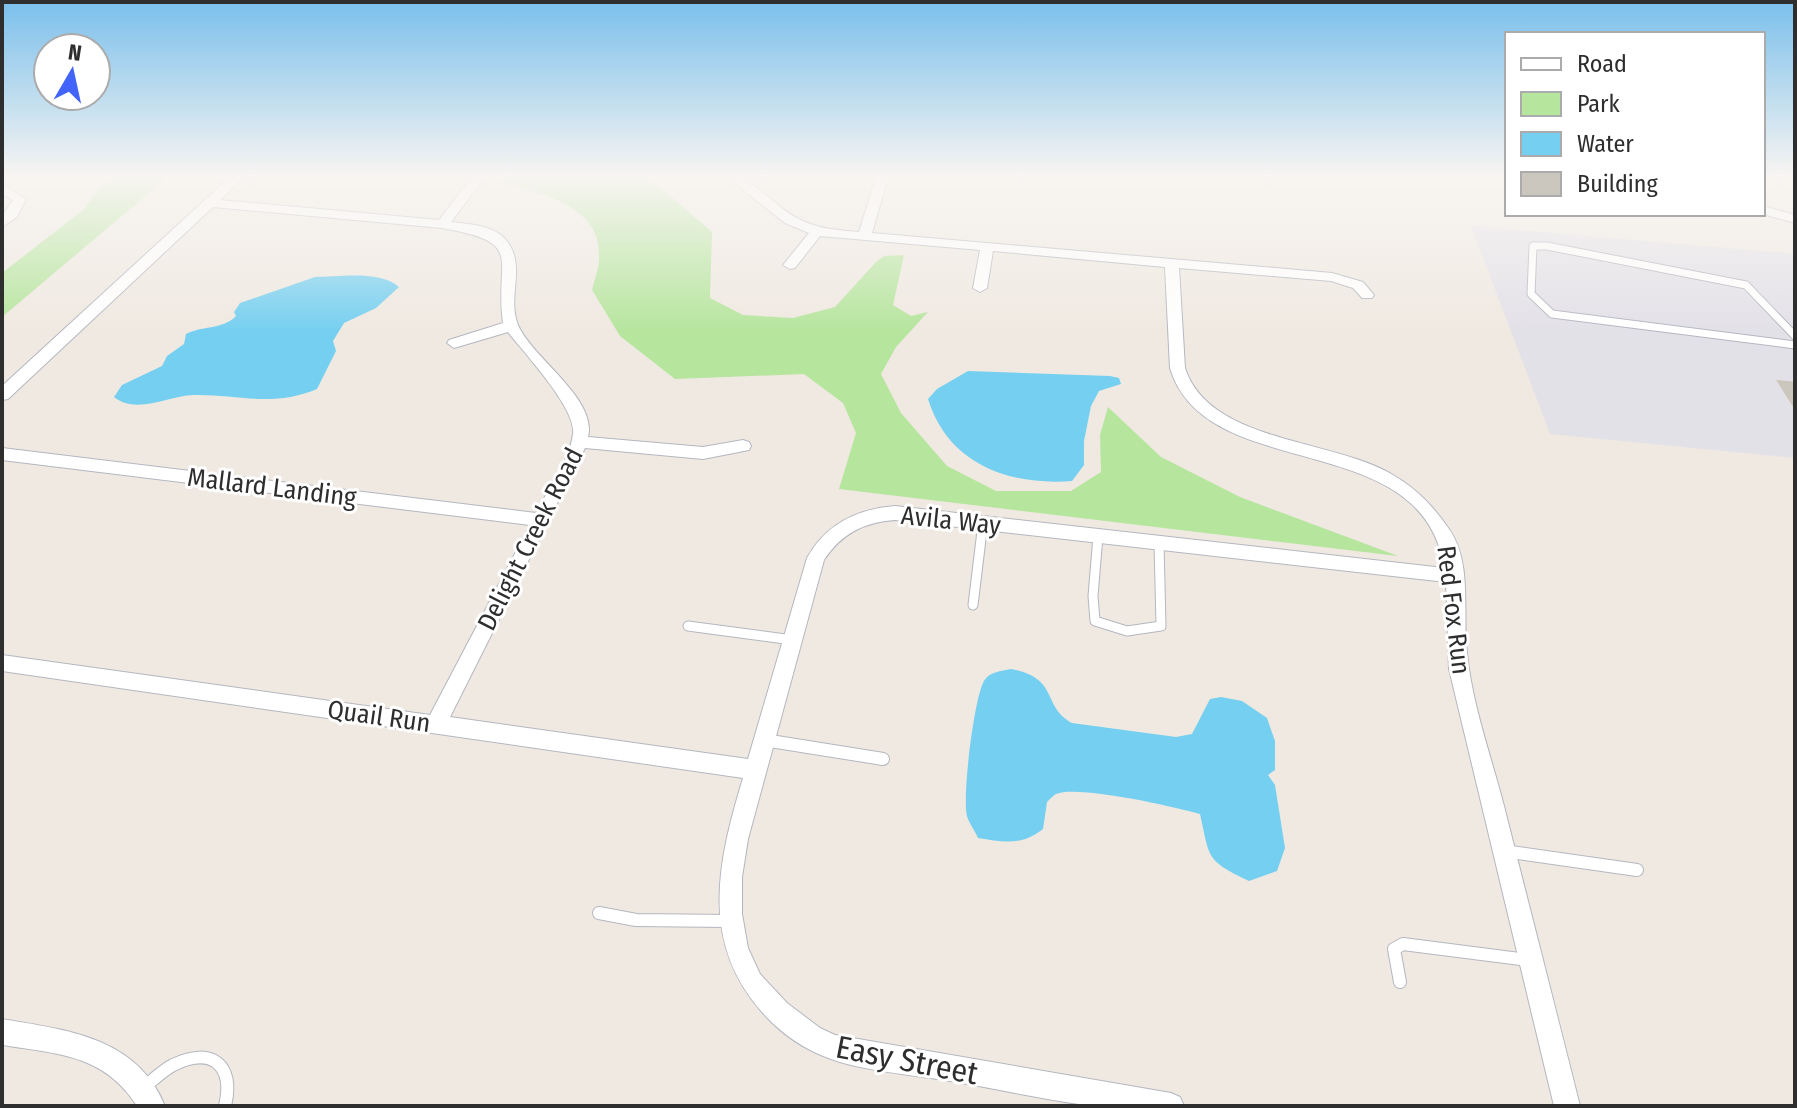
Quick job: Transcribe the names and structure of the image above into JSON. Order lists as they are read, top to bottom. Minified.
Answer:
{"streets":{"street":["Mallard Landing","Avila Way","Delight Creek Road","Red Fox Run","Quail Run","Easy Street"]},"crossings":[["Mallard Landing","Delight Creek Road"],["Avila Way","Red Fox Run"],["Avila Way","Quail Run"],["Avila Way","Easy Street"],["Delight Creek Road","Quail Run"]],"legend":["Road","Park","Water","Building"],"north":"top"}
